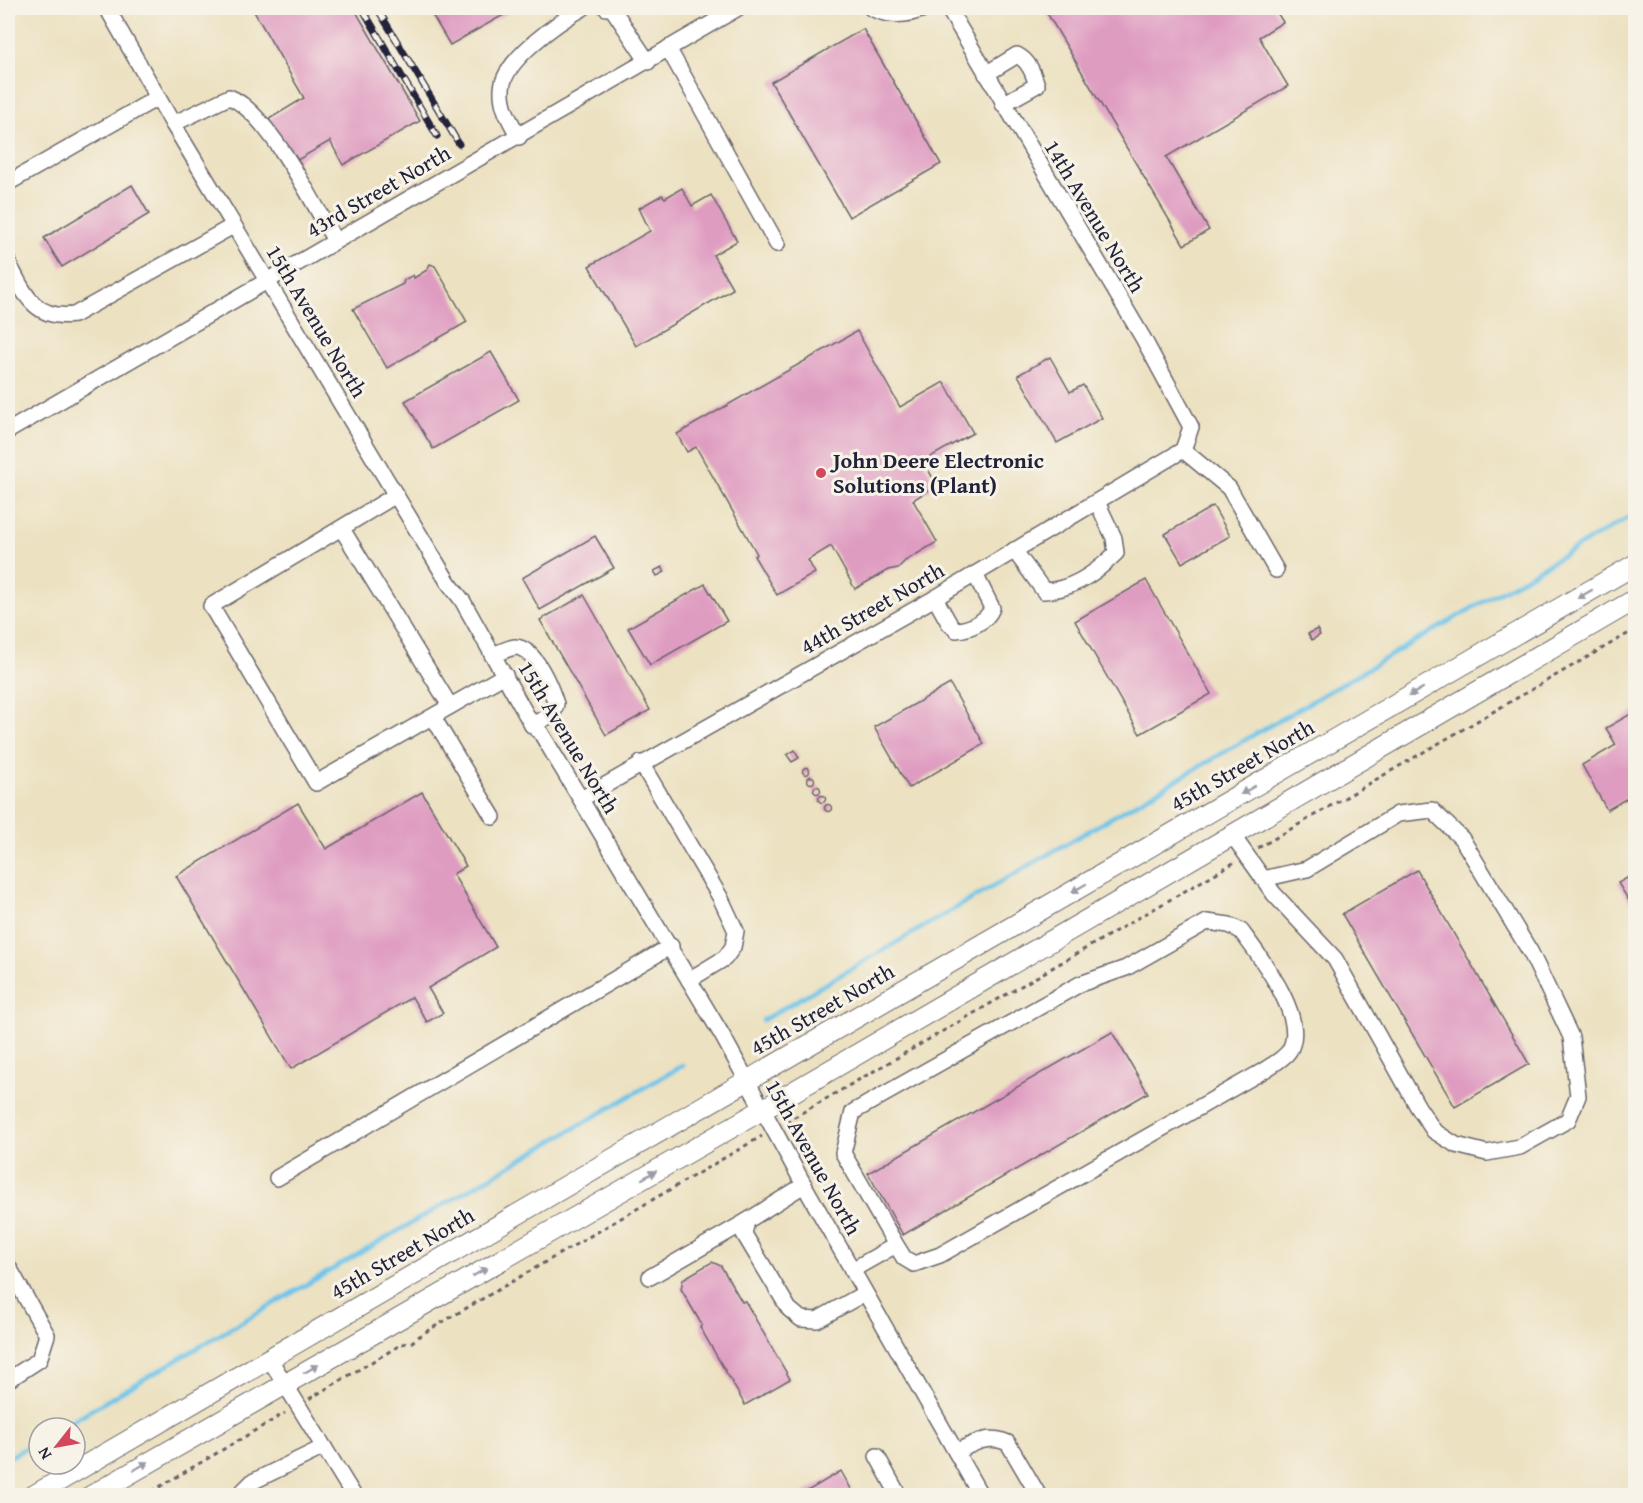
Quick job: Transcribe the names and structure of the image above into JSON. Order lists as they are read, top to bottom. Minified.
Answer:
{"streets":{"main road":["45th Street North"],"street":["43rd Street North","14th Avenue North","15th Avenue North","44th Street North"]},"crossings":[["43rd Street North","15th Avenue North"],["14th Avenue North","44th Street North"],["15th Avenue North","44th Street North"],["15th Avenue North","45th Street North"]],"places":["John Deere Electronic Solutions (Plant)"],"north":"bottom left"}
